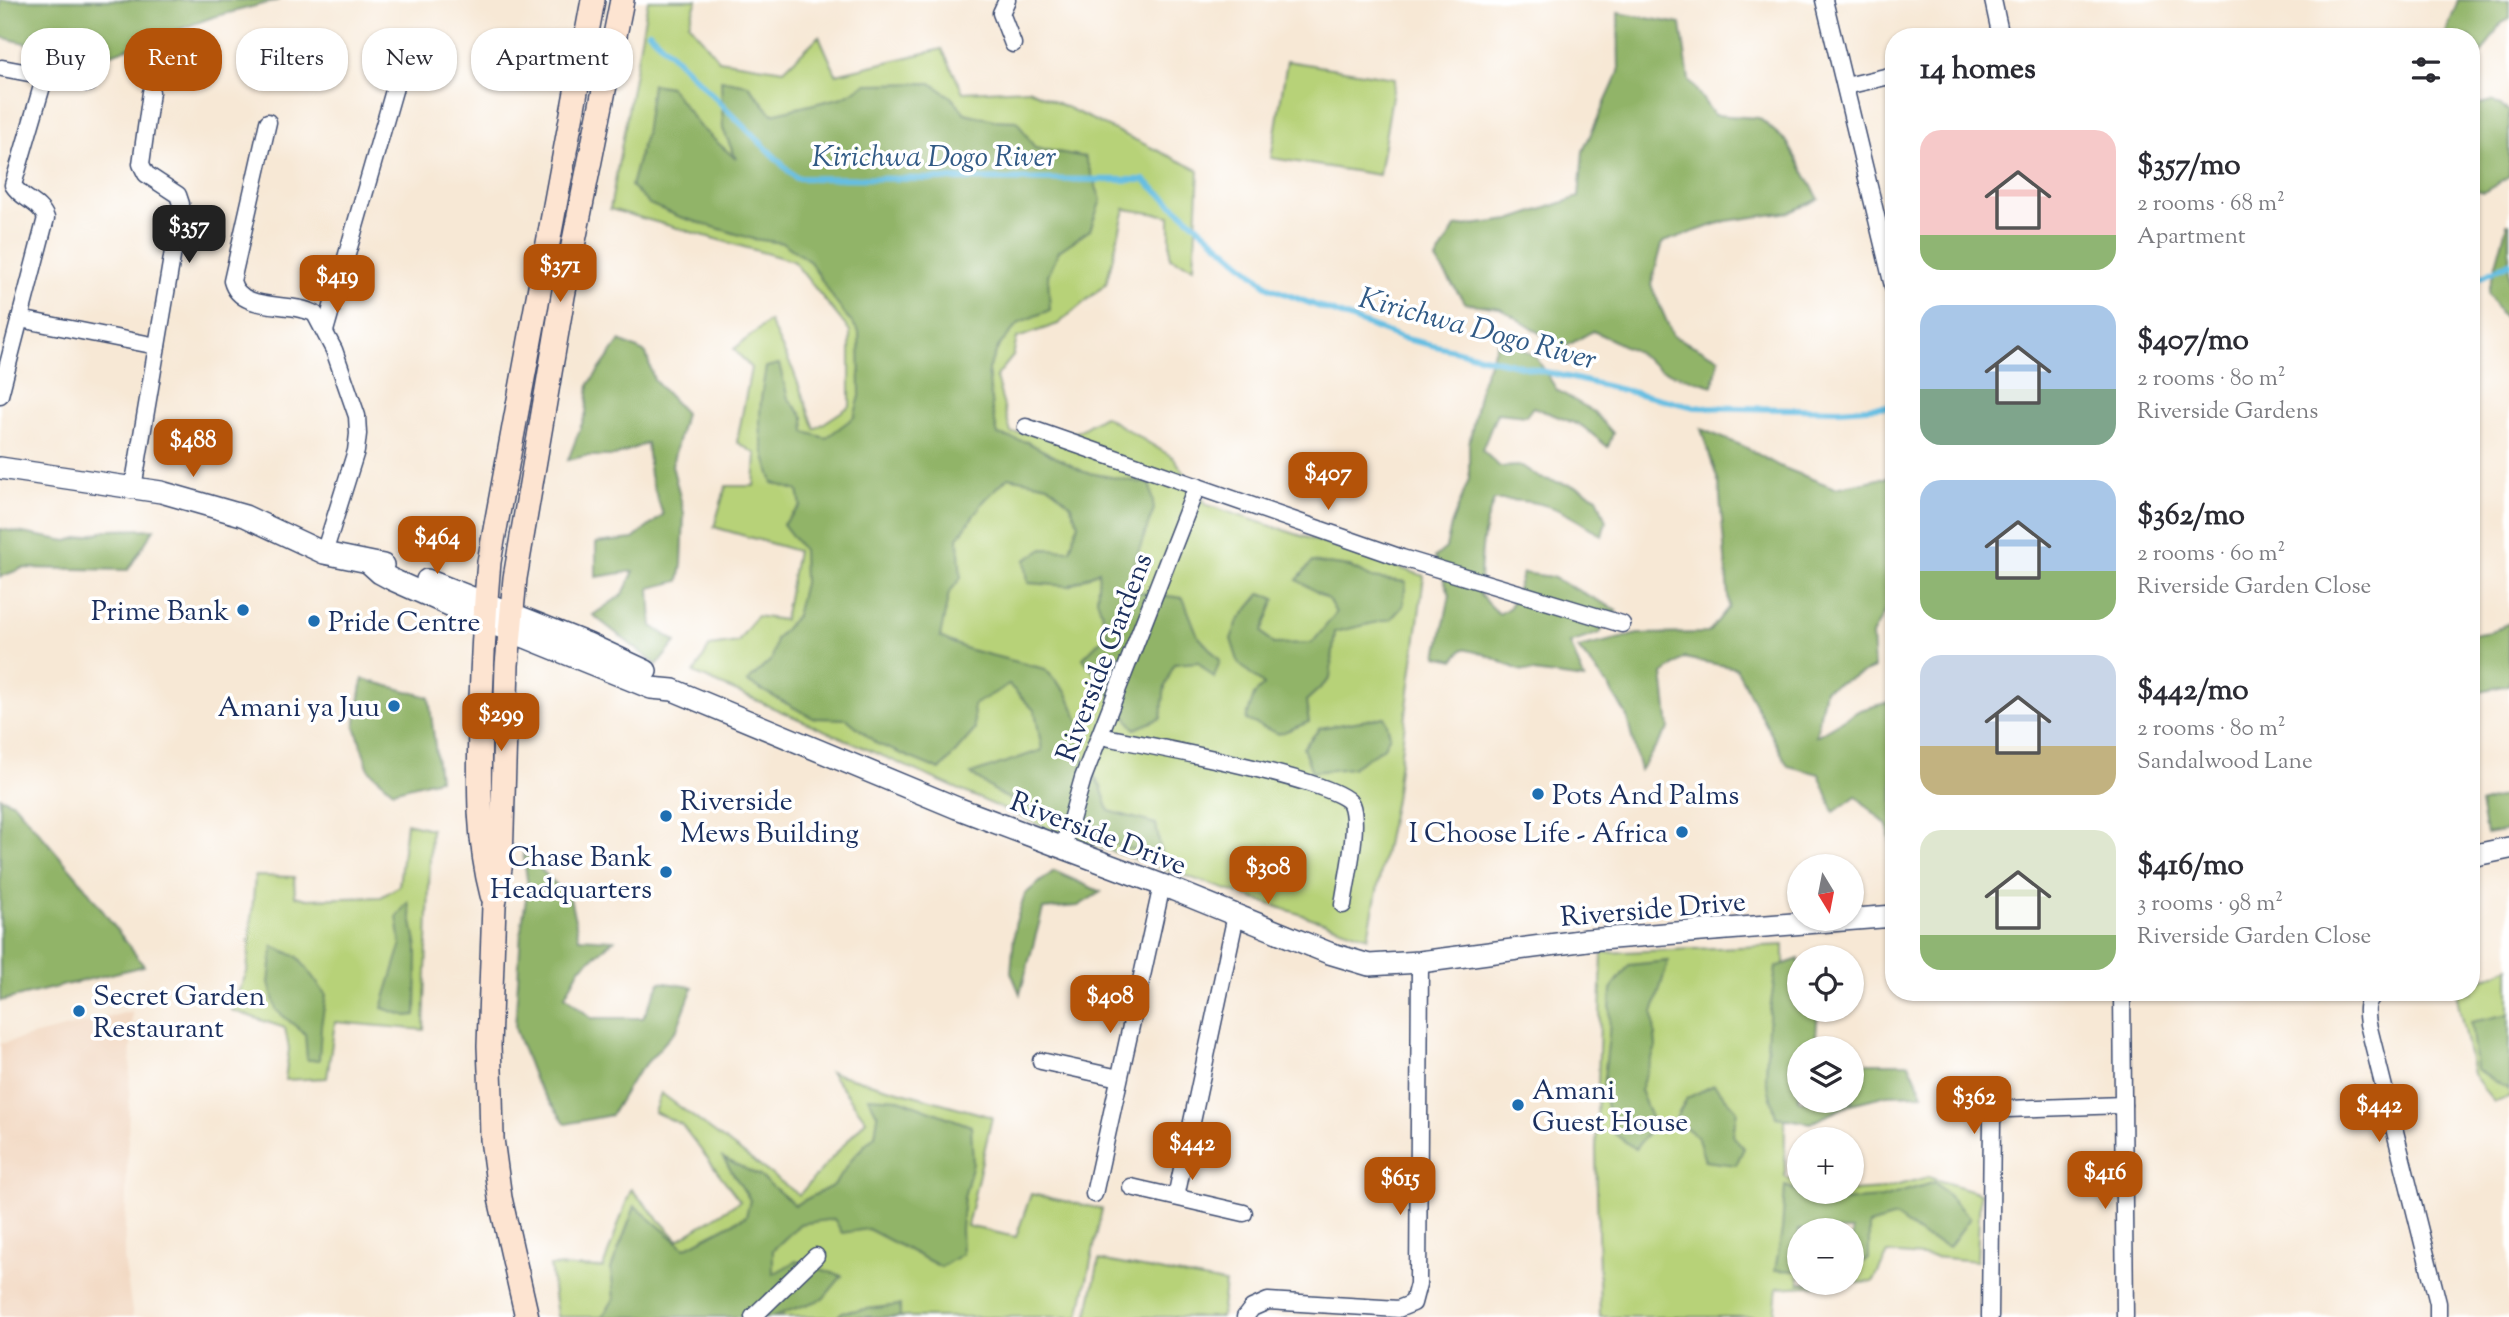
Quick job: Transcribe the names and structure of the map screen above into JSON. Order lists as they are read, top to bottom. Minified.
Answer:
{"streets":{"street":["Riverside Gardens","Riverside Drive"]},"crossings":[["Riverside Gardens","Riverside Drive"]],"water":["Kirichwa Dogo River"],"places":["Prime Bank","Pride Centre","Amani ya Juu","Pots And Palms","Riverside Mews Building","I Choose Life - Africa","Chase Bank Headquarters","Secret Garden Restaurant","Amani Guest House"],"north":"bottom","page":{"chip":["Buy","Rent","Filters","New","Apartment"],"heading":"14 homes","list":[{"name":"$357/mo","note":"2 rooms · 68 m² · Apartment"},{"name":"$407/mo","note":"2 rooms · 80 m² · Riverside Gardens"},{"name":"$362/mo","note":"2 rooms · 60 m² · Riverside Garden Close"},{"name":"$442/mo","note":"2 rooms · 80 m² · Sandalwood Lane"},{"name":"$416/mo","note":"3 rooms · 98 m² · Riverside Garden Close"}],"price":["$357","$371","$419","$488","$407","$464","$299","$308","$408","$362","$442","$442","$416","$615"],"map_buttons":["+","−"]}}
